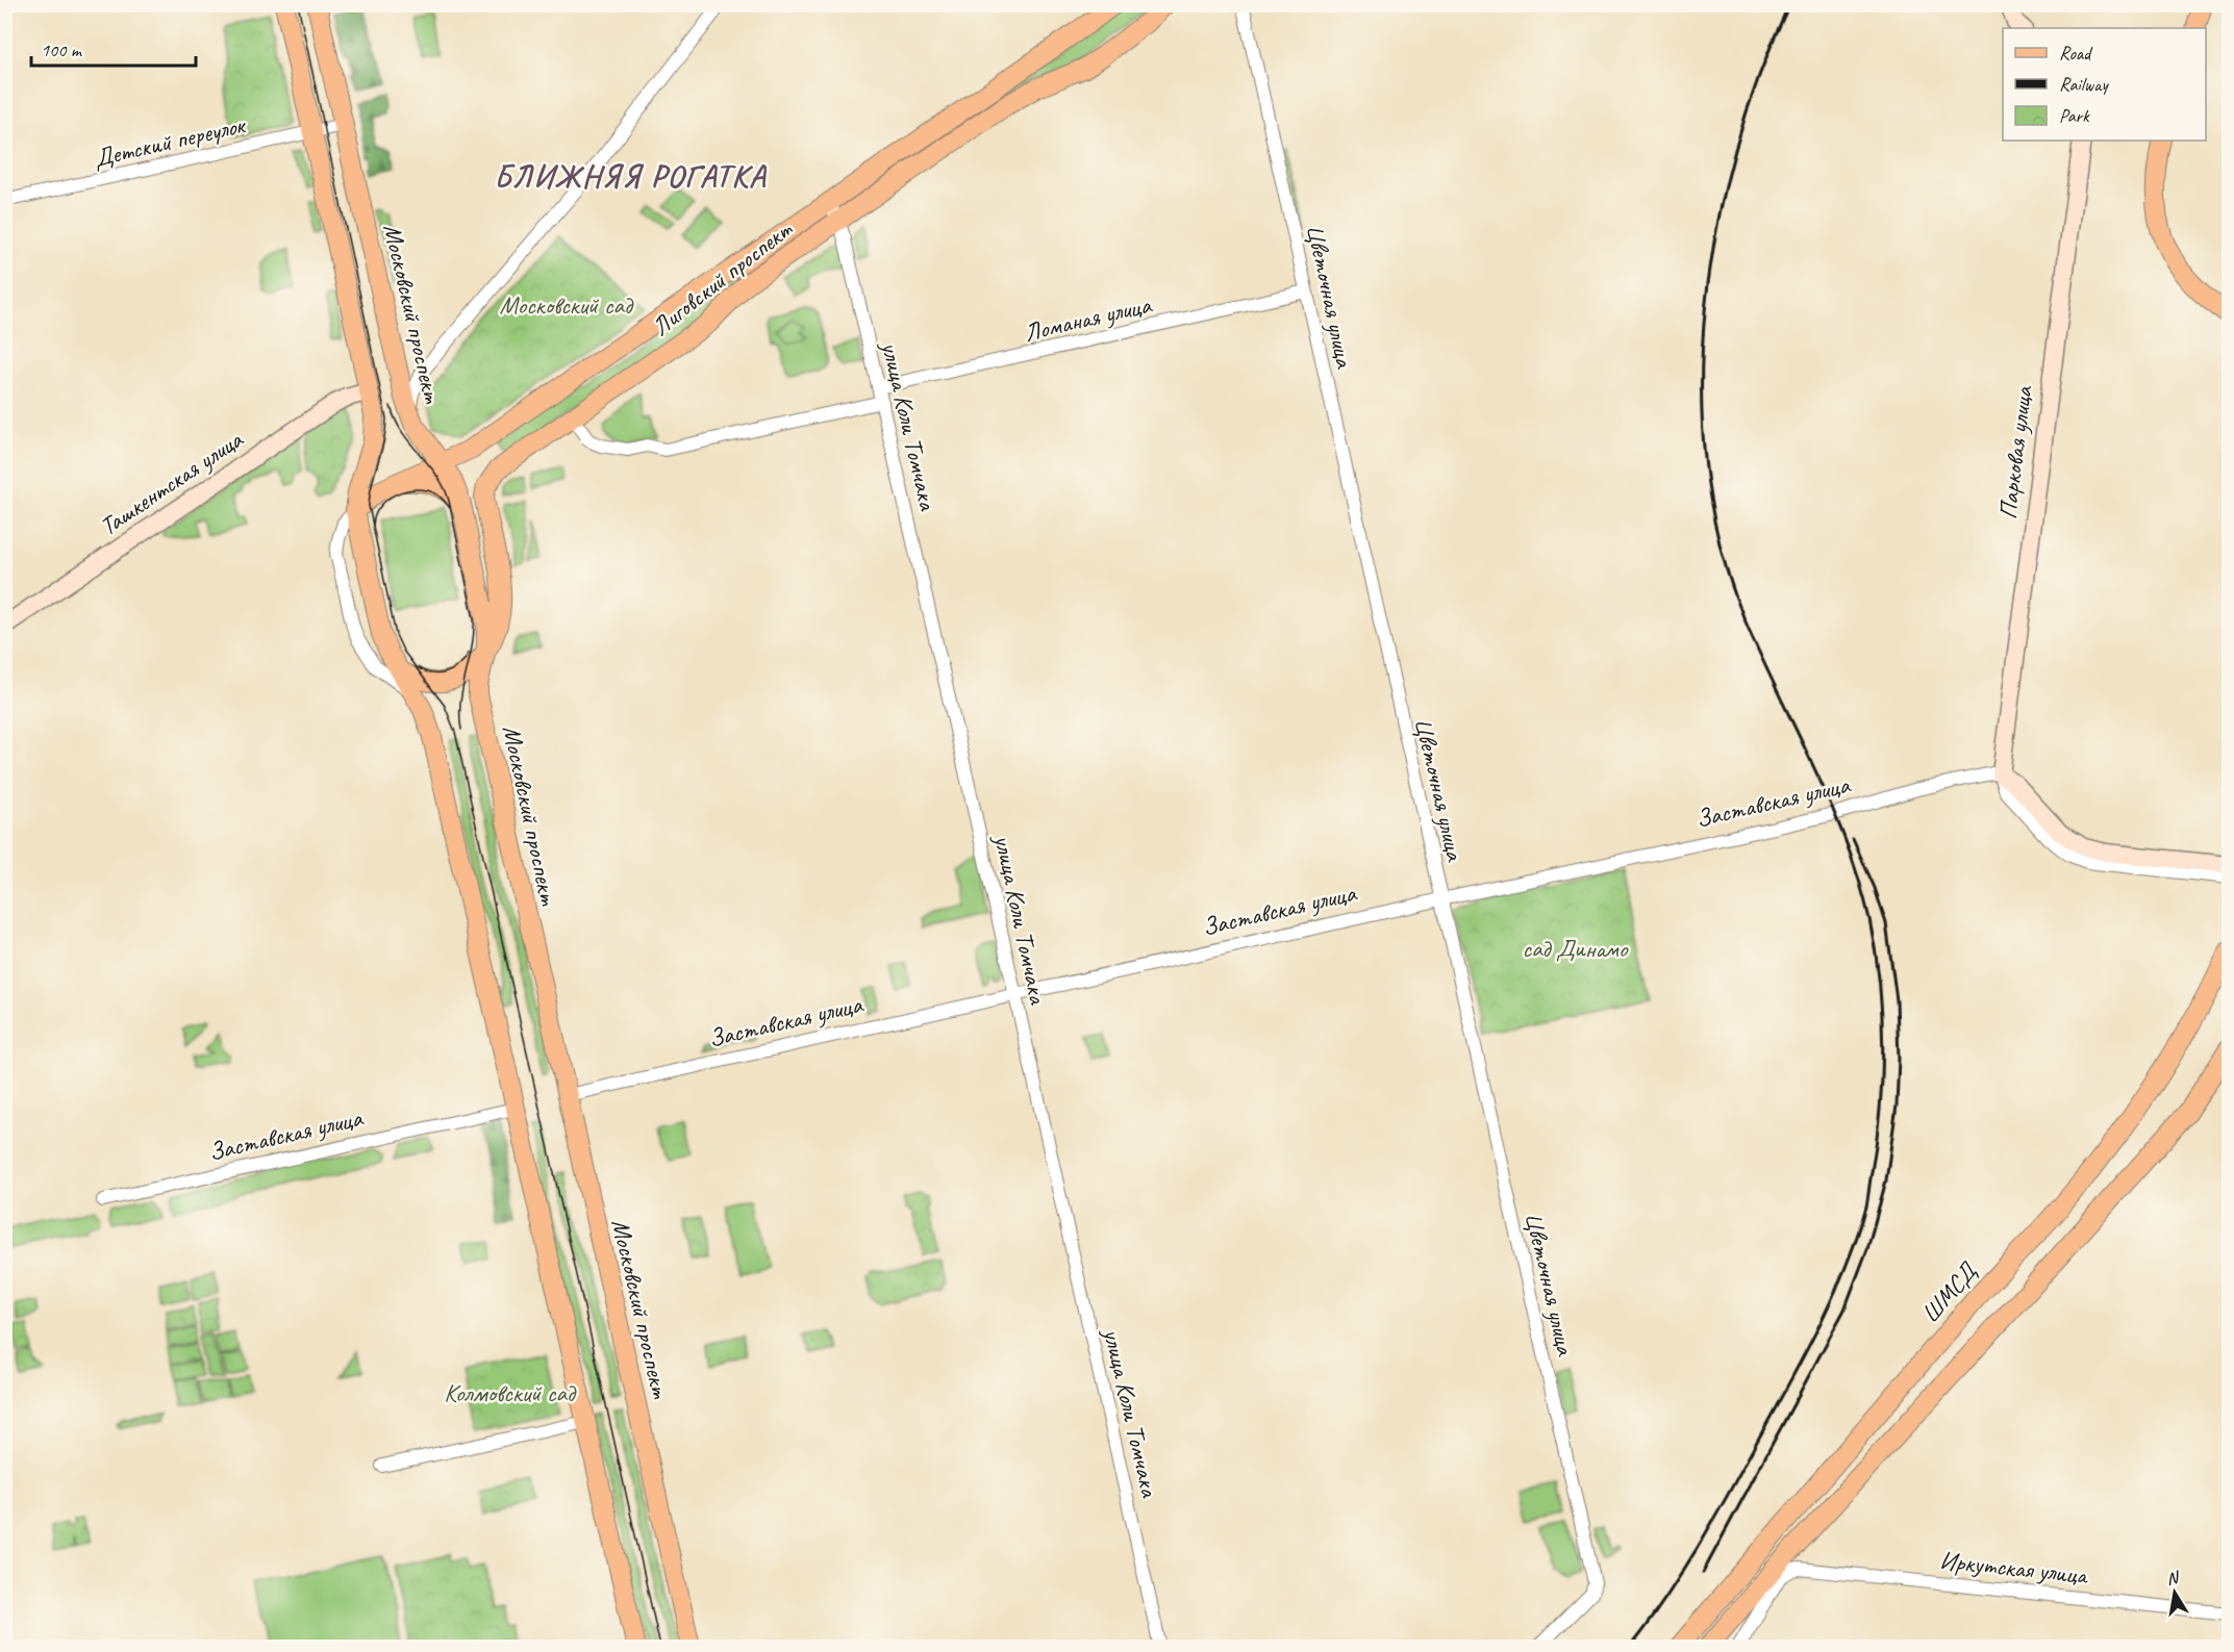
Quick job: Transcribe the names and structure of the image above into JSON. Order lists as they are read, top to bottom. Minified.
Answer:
{"streets":{"main road":["Лиговский проспект","Московский проспект","ШМСД"],"street":["Детский переулок","Цветочная улица","Ломаная улица","улица Коли Томчака","Парковая улица","Ташкентская улица","Заставская улица","Иркутская улица"]},"crossings":[["Детский переулок","Московский проспект"],["Лиговский проспект","Московский проспект"],["Лиговский проспект","улица Коли Томчака"],["Цветочная улица","Ломаная улица"],["Цветочная улица","Заставская улица"],["Московский проспект","Заставская улица"],["Ломаная улица","улица Коли Томчака"],["улица Коли Томчака","Заставская улица"],["Парковая улица","Заставская улица"]],"districts":["БЛИЖНЯЯ РОГАТКА"],"parks":["Московский сад","сад Динамо","Колмовский сад"],"legend":["Road","Railway","Park"],"scale_bar":"100 m","north":"top"}
